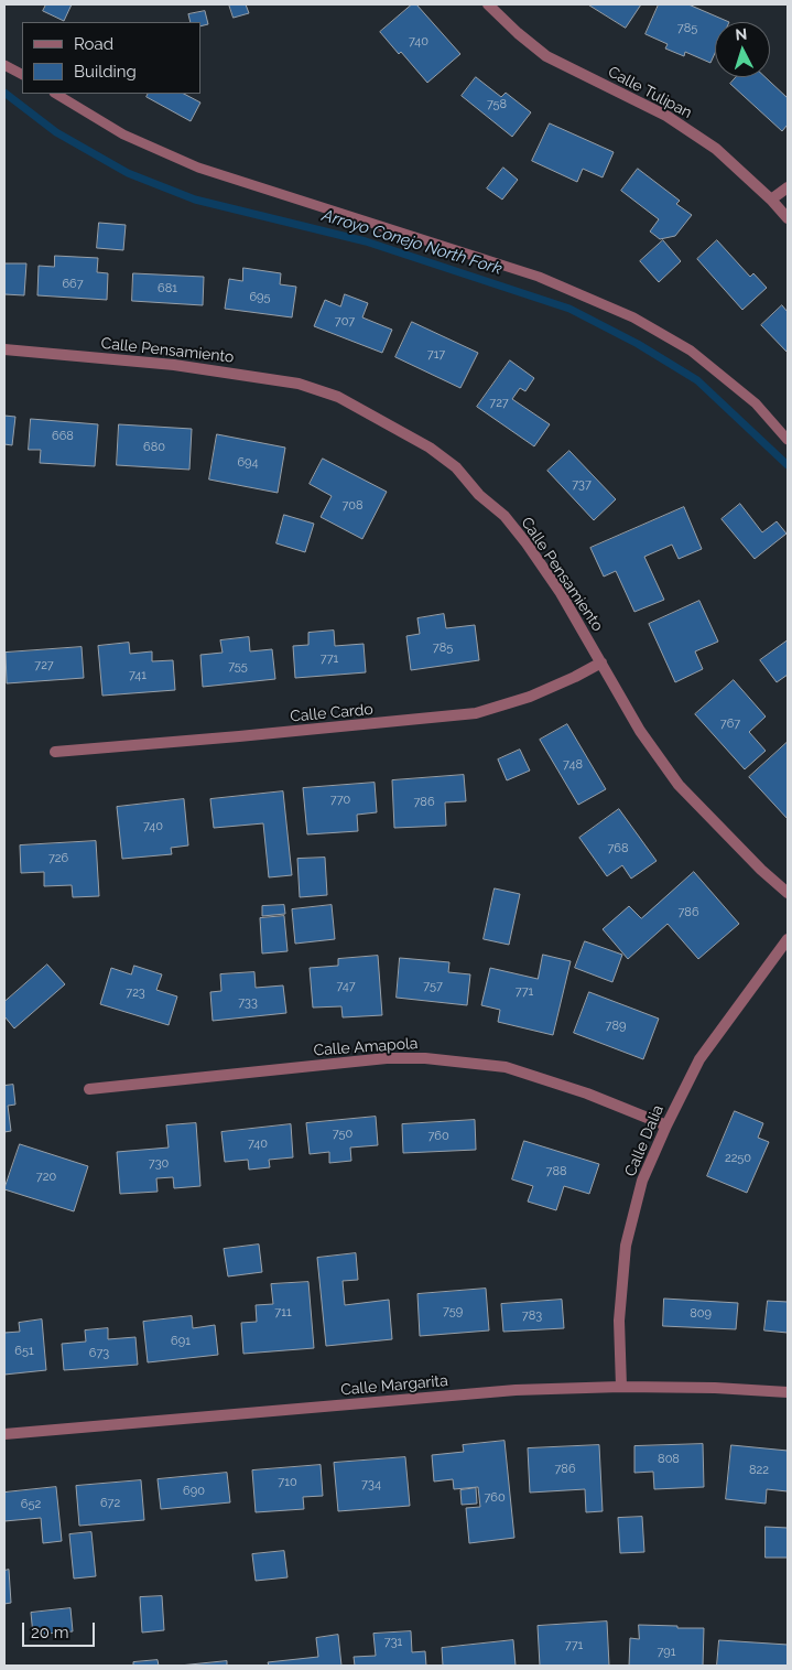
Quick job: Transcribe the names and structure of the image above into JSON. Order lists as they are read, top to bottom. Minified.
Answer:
{"streets":{"street":["Calle Tulipan","Calle Pensamiento","Calle Cardo","Calle Amapola","Calle Dalia","Calle Margarita"]},"crossings":[["Calle Pensamiento","Calle Cardo"],["Calle Amapola","Calle Dalia"],["Calle Dalia","Calle Margarita"]],"water":["Arroyo Conejo North Fork"],"house_numbers":["785","740","758","667","681","695","707","717","727","668","680","694","737","708","785","771","727","755","741","767","748","770","786","740","768","726","786","747","757","771","723","733","789","750","760","740","2250","730","788","720","759","711","809","783","691","651","673","808","786","822","710","734","690","760","672","652","731","771","791"],"legend":["Road","Building"],"scale_bar":"20 m","north":"top"}
